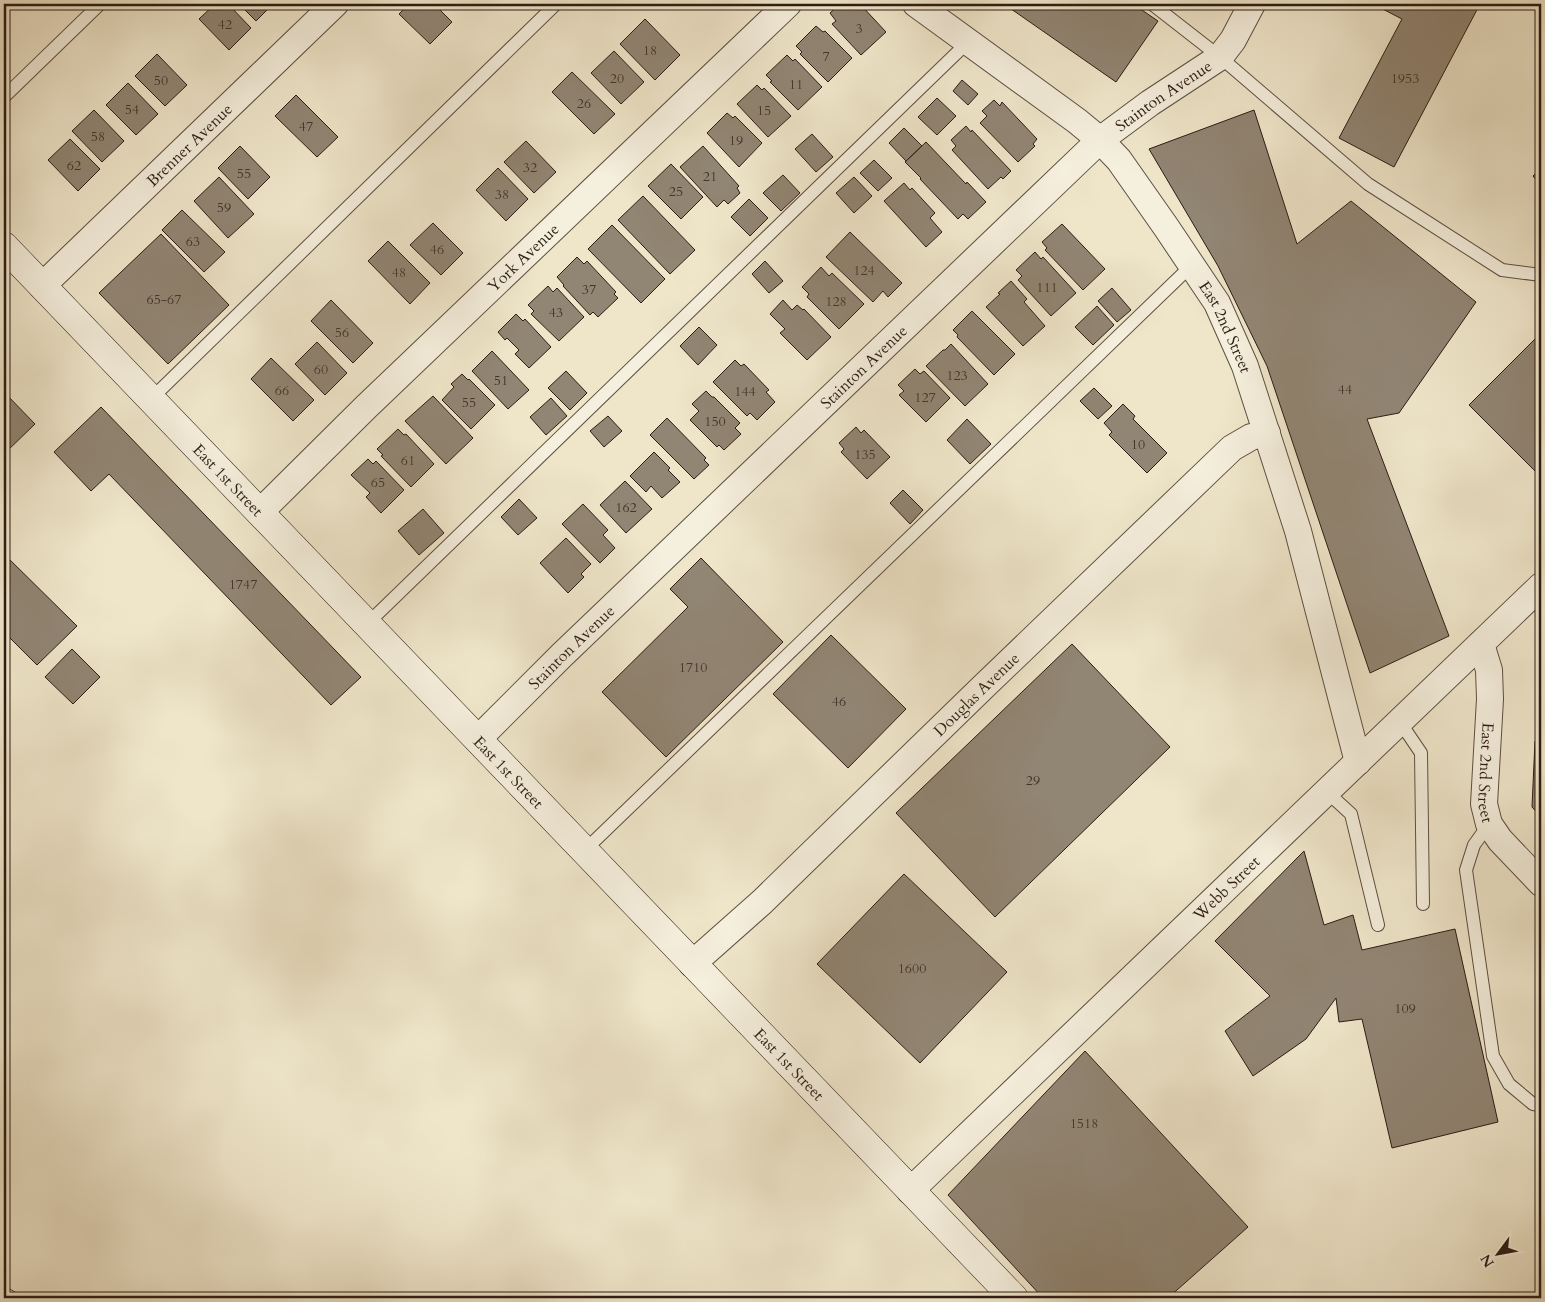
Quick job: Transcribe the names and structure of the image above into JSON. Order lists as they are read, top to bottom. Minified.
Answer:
{"streets":{"main road":["East 1st Street"],"street":["Stainton Avenue","Brenner Avenue","York Avenue","East 2nd Street","Douglas Avenue","Webb Street"]},"crossings":[["Stainton Avenue","East 2nd Street"],["Stainton Avenue","East 1st Street"],["Brenner Avenue","East 1st Street"],["York Avenue","East 1st Street"],["East 2nd Street","Douglas Avenue"],["East 2nd Street","Webb Street"],["East 1st Street","Douglas Avenue"],["East 1st Street","Webb Street"]],"house_numbers":["42","3","18","7","20","1953","50","11","26","54","15","47","58","19","62","32","55","21","25","38","59","63","46","124","48","111","37","65-67","128","43","56","60","123","51","44","66","144","127","55","150","10","135","61","65","162","1747","1710","46","29","1600","109","1518"],"north":"bottom left"}
